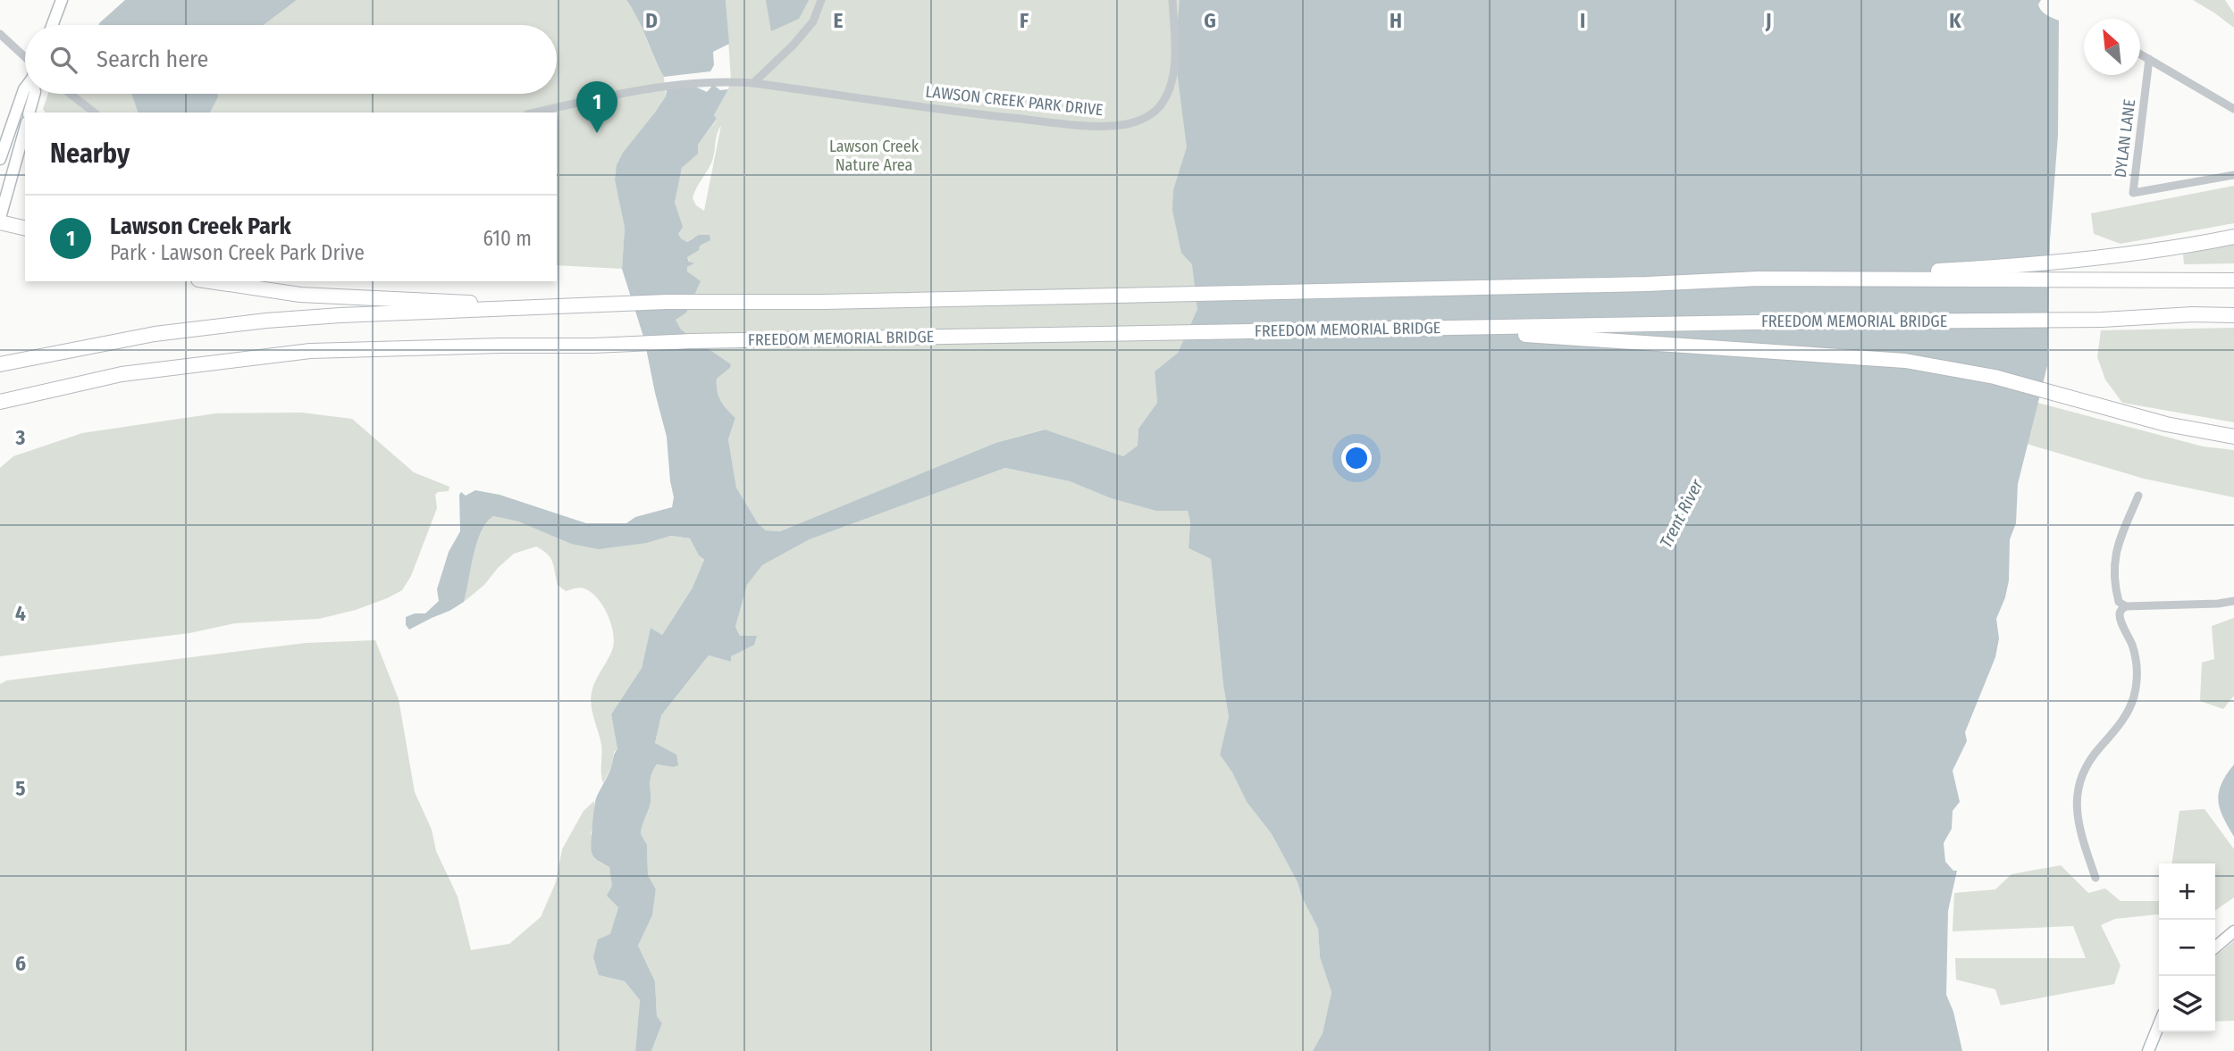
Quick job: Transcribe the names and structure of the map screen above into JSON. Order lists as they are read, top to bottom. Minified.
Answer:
{"streets":{"highway":["FREEDOM MEMORIAL BRIDGE"],"street":["LAWSON CREEK PARK DRIVE","DYLAN LANE"]},"water":["Trent River"],"parks":["Lawson Creek Nature Area"],"north":"top left","page":{"search":"Search here","pins":"1","heading":"Nearby","list":[{"mark":"1","name":"Lawson Creek Park","note":"Park · Lawson Creek Park Drive","value":"610 m"}],"map_buttons":["+","−"]},"grid":{"columns":["D","E","F","G","H","I","J","K"],"rows":["3","4","5","6"]}}
